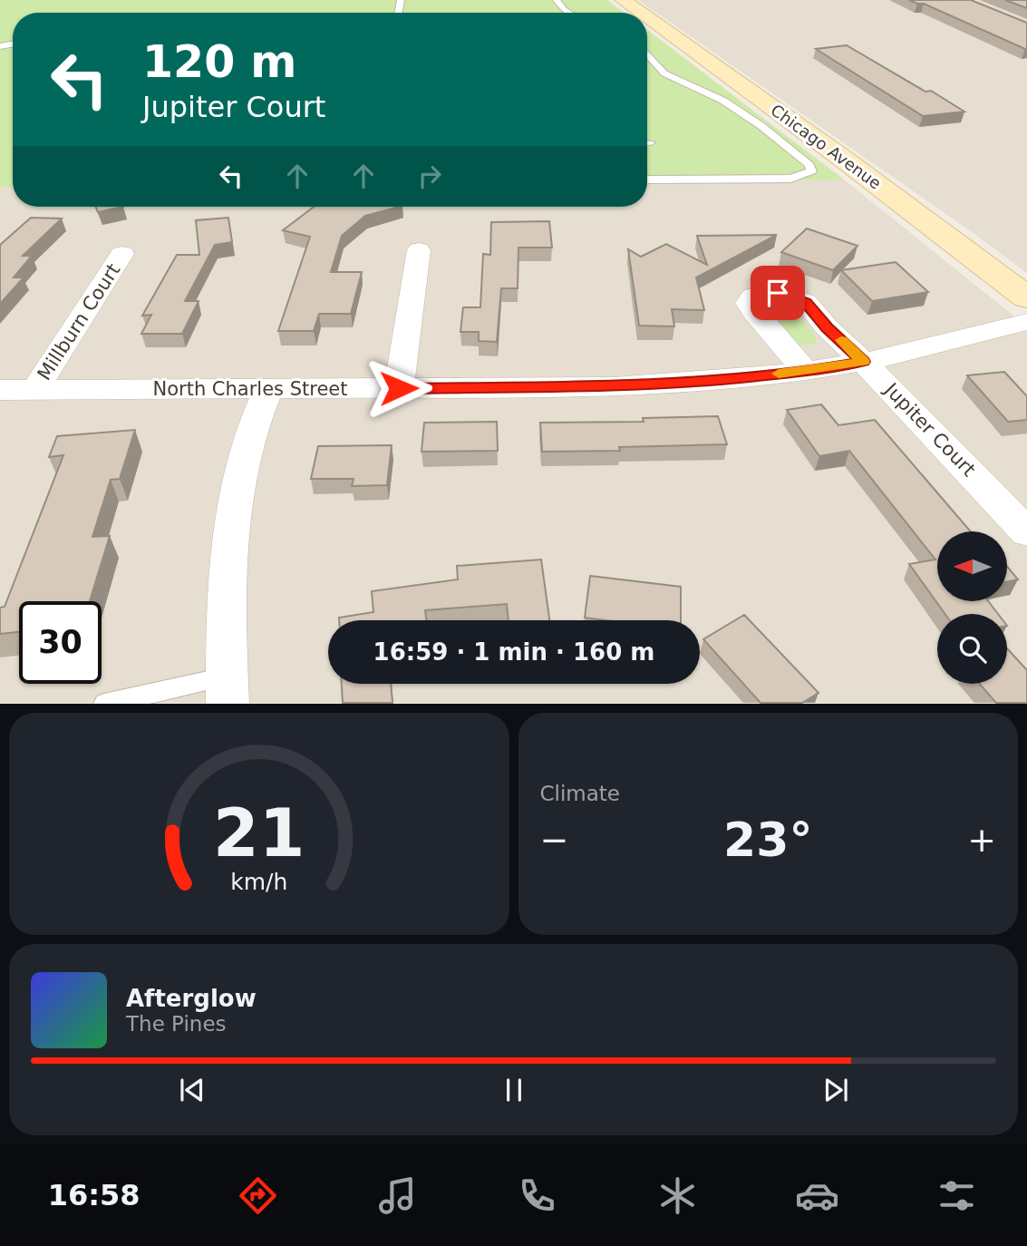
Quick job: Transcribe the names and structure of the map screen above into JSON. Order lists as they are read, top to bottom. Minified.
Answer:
{"streets":{"main road":["Chicago Avenue"],"street":["Millburn Court","North Charles Street","Jupiter Court"]},"crossings":[["Millburn Court","North Charles Street"],["North Charles Street","Jupiter Court"]],"north":"left","page":{"turn":["120 m","Jupiter Court"],"limit":"30","trip":"16:59 · 1 min · 160 m","tile":"Climate","heat":["−","23°","+"],"song":["Afterglow","The Pines"],"tabs":"16:58","gauge":["21","km/h"]}}
